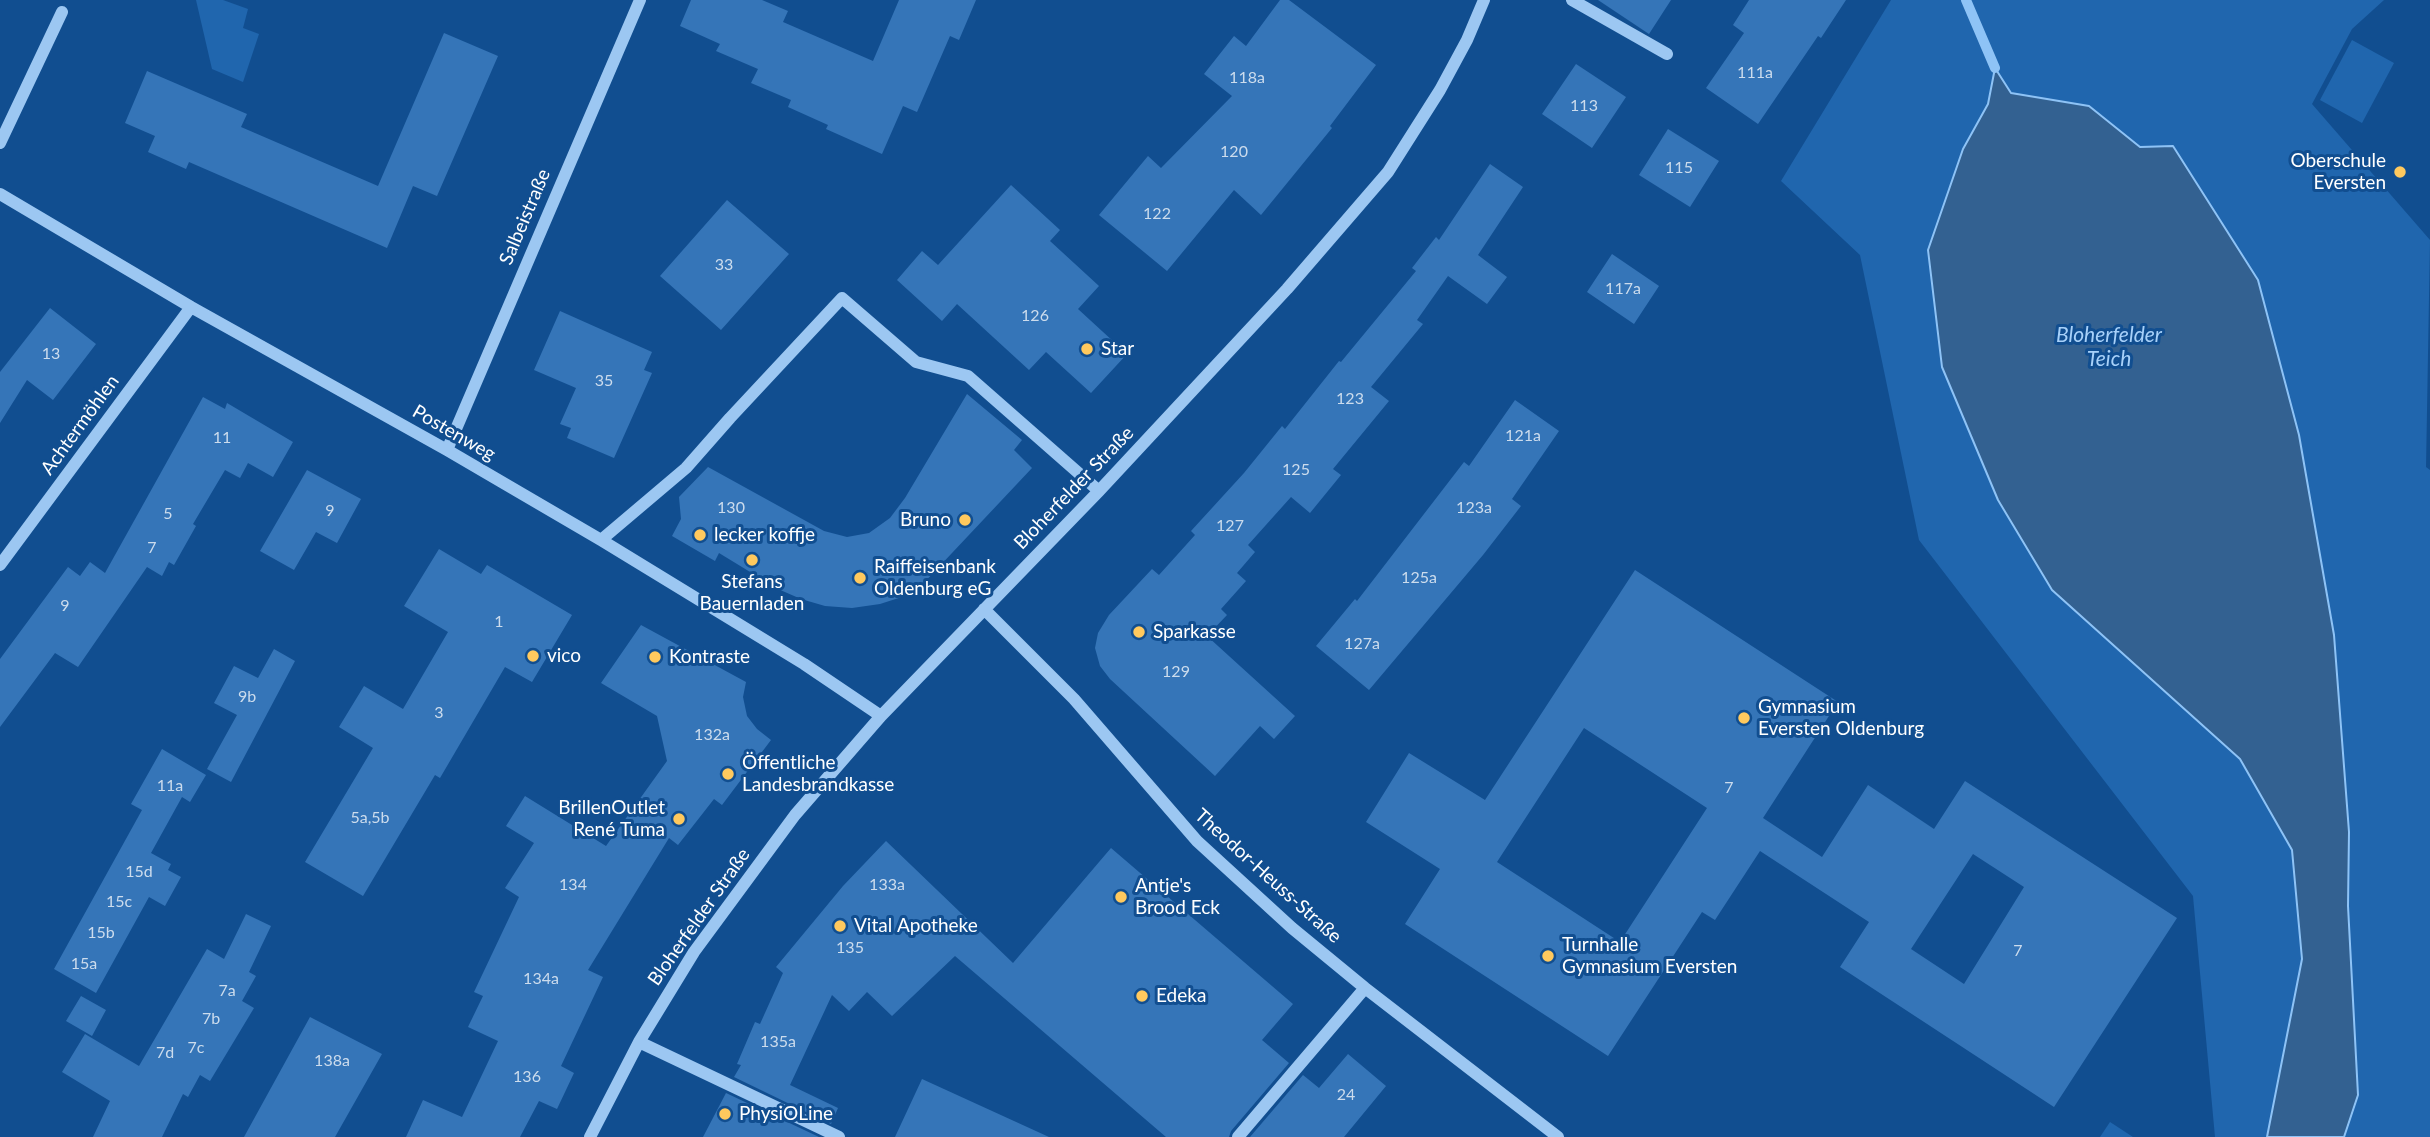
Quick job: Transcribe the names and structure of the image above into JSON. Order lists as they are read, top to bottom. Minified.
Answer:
{"streets":{"street":["Salbeistraße","Achtermöhlen","Postenweg","Bloherfelder Straße","Theodor-Heuss-Straße"]},"crossings":[["Salbeistraße","Postenweg"],["Achtermöhlen","Postenweg"],["Postenweg","Bloherfelder Straße"],["Bloherfelder Straße","Theodor-Heuss-Straße"]],"water":["Bloherfelder Teich"],"places":["Oberschule Eversten","Star","Bruno","lecker koffje","Stefans Bauernladen","Raiffeisenbank Oldenburg eG","Sparkasse","vico","Kontraste","Gymnasium Eversten Oldenburg","Öffentliche Landesbrandkasse","BrillenOutlet René Tuma","Antje's Brood Eck","Vital Apotheke","Turnhalle Gymnasium Eversten","Edeka","PhysiOLine"],"house_numbers":["111a","118a","113","120","115","122","33","117a","126","13","35","123","121a","11","125","130","123a","9","5","127","7","125a","9","1","127a","129","9b","3","132a","11a","7","5a,5b","15d","134","133a","15c","15b","135","7","15a","134a","7a","7b","135a","7c","7d","138a","136","24"]}
